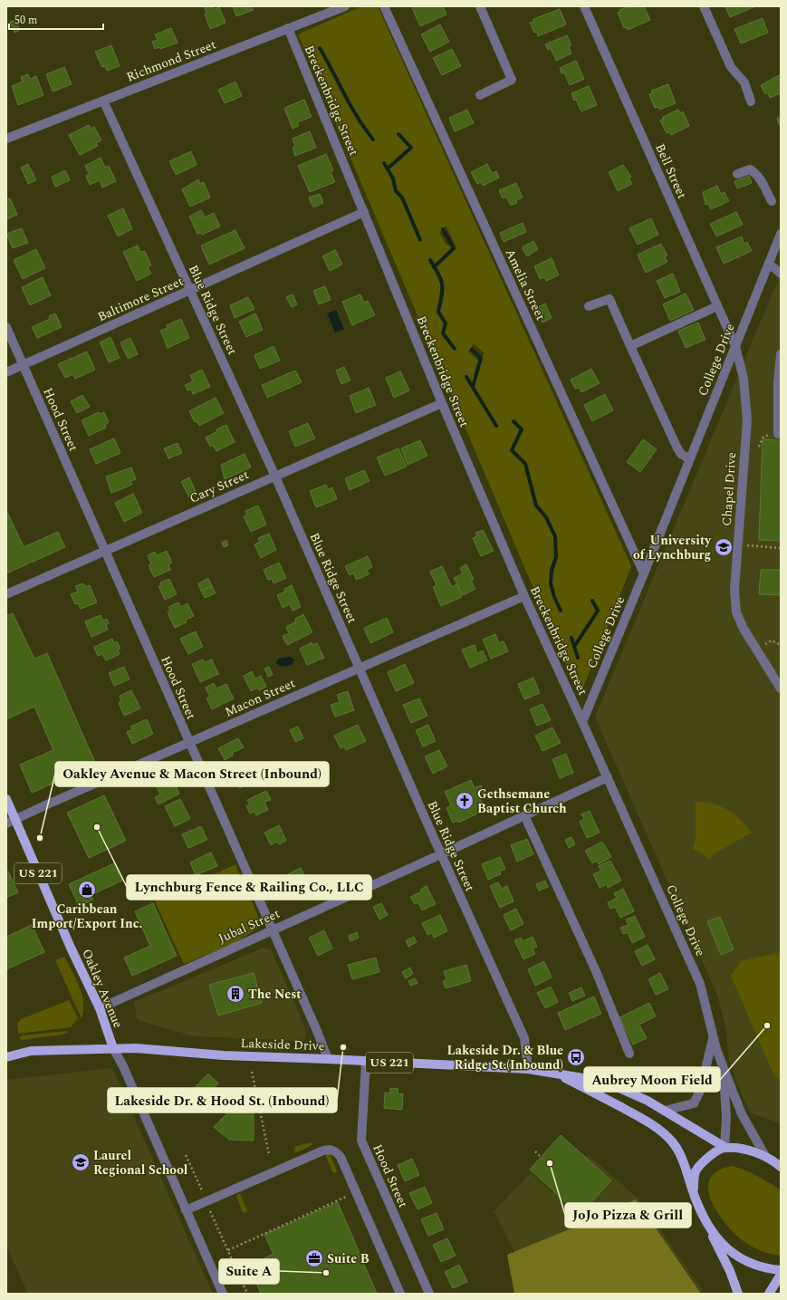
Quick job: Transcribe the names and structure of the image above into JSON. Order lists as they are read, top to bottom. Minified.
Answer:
{"streets":{"main road":["US 221","Oakley Avenue","Lakeside Drive"],"street":["Richmond Street","Breckenbridge Street","Bell Street","Amelia Street","Baltimore Street","Blue Ridge Street","College Drive","Hood Street","Cary Street","Chapel Drive","Macon Street","Jubal Street"]},"crossings":[["Richmond Street","Breckenbridge Street"],["Richmond Street","Blue Ridge Street"],["Breckenbridge Street","Baltimore Street"],["Breckenbridge Street","College Drive"],["Breckenbridge Street","Cary Street"],["Breckenbridge Street","Macon Street"],["Bell Street","College Drive"],["Bell Street","Chapel Drive"],["Amelia Street","College Drive"],["Baltimore Street","Blue Ridge Street"],["Baltimore Street","Hood Street"],["Blue Ridge Street","Cary Street"],["Blue Ridge Street","Macon Street"],["Blue Ridge Street","Jubal Street"],["Blue Ridge Street","Lakeside Drive"],["College Drive","Chapel Drive"],["College Drive","Jubal Street"],["College Drive","Lakeside Drive"],["Hood Street","Cary Street"],["Hood Street","Macon Street"],["Hood Street","Jubal Street"],["Hood Street","Lakeside Drive"],["Macon Street","Oakley Avenue"],["Jubal Street","Oakley Avenue"],["Oakley Avenue","Lakeside Drive"]],"places":{"school or university":["University of Lynchburg","Laurel Regional School"],"church":["Gethsemane Baptist Church"],"other":["Lynchburg Fence & Railing Co., LLC","Oakley Avenue & Macon Street (Inbound)","Aubrey Moon Field","Lakeside Dr. & Hood St. (Inbound)","JoJo Pizza & Grill","Suite A"],"shop":["Caribbean Import/Export Inc."],"building":["The Nest"],"bus stop":["Lakeside Dr. & Blue Ridge St.(Inbound)"],"office":["Suite B"]},"scale_bar":"50 m"}
